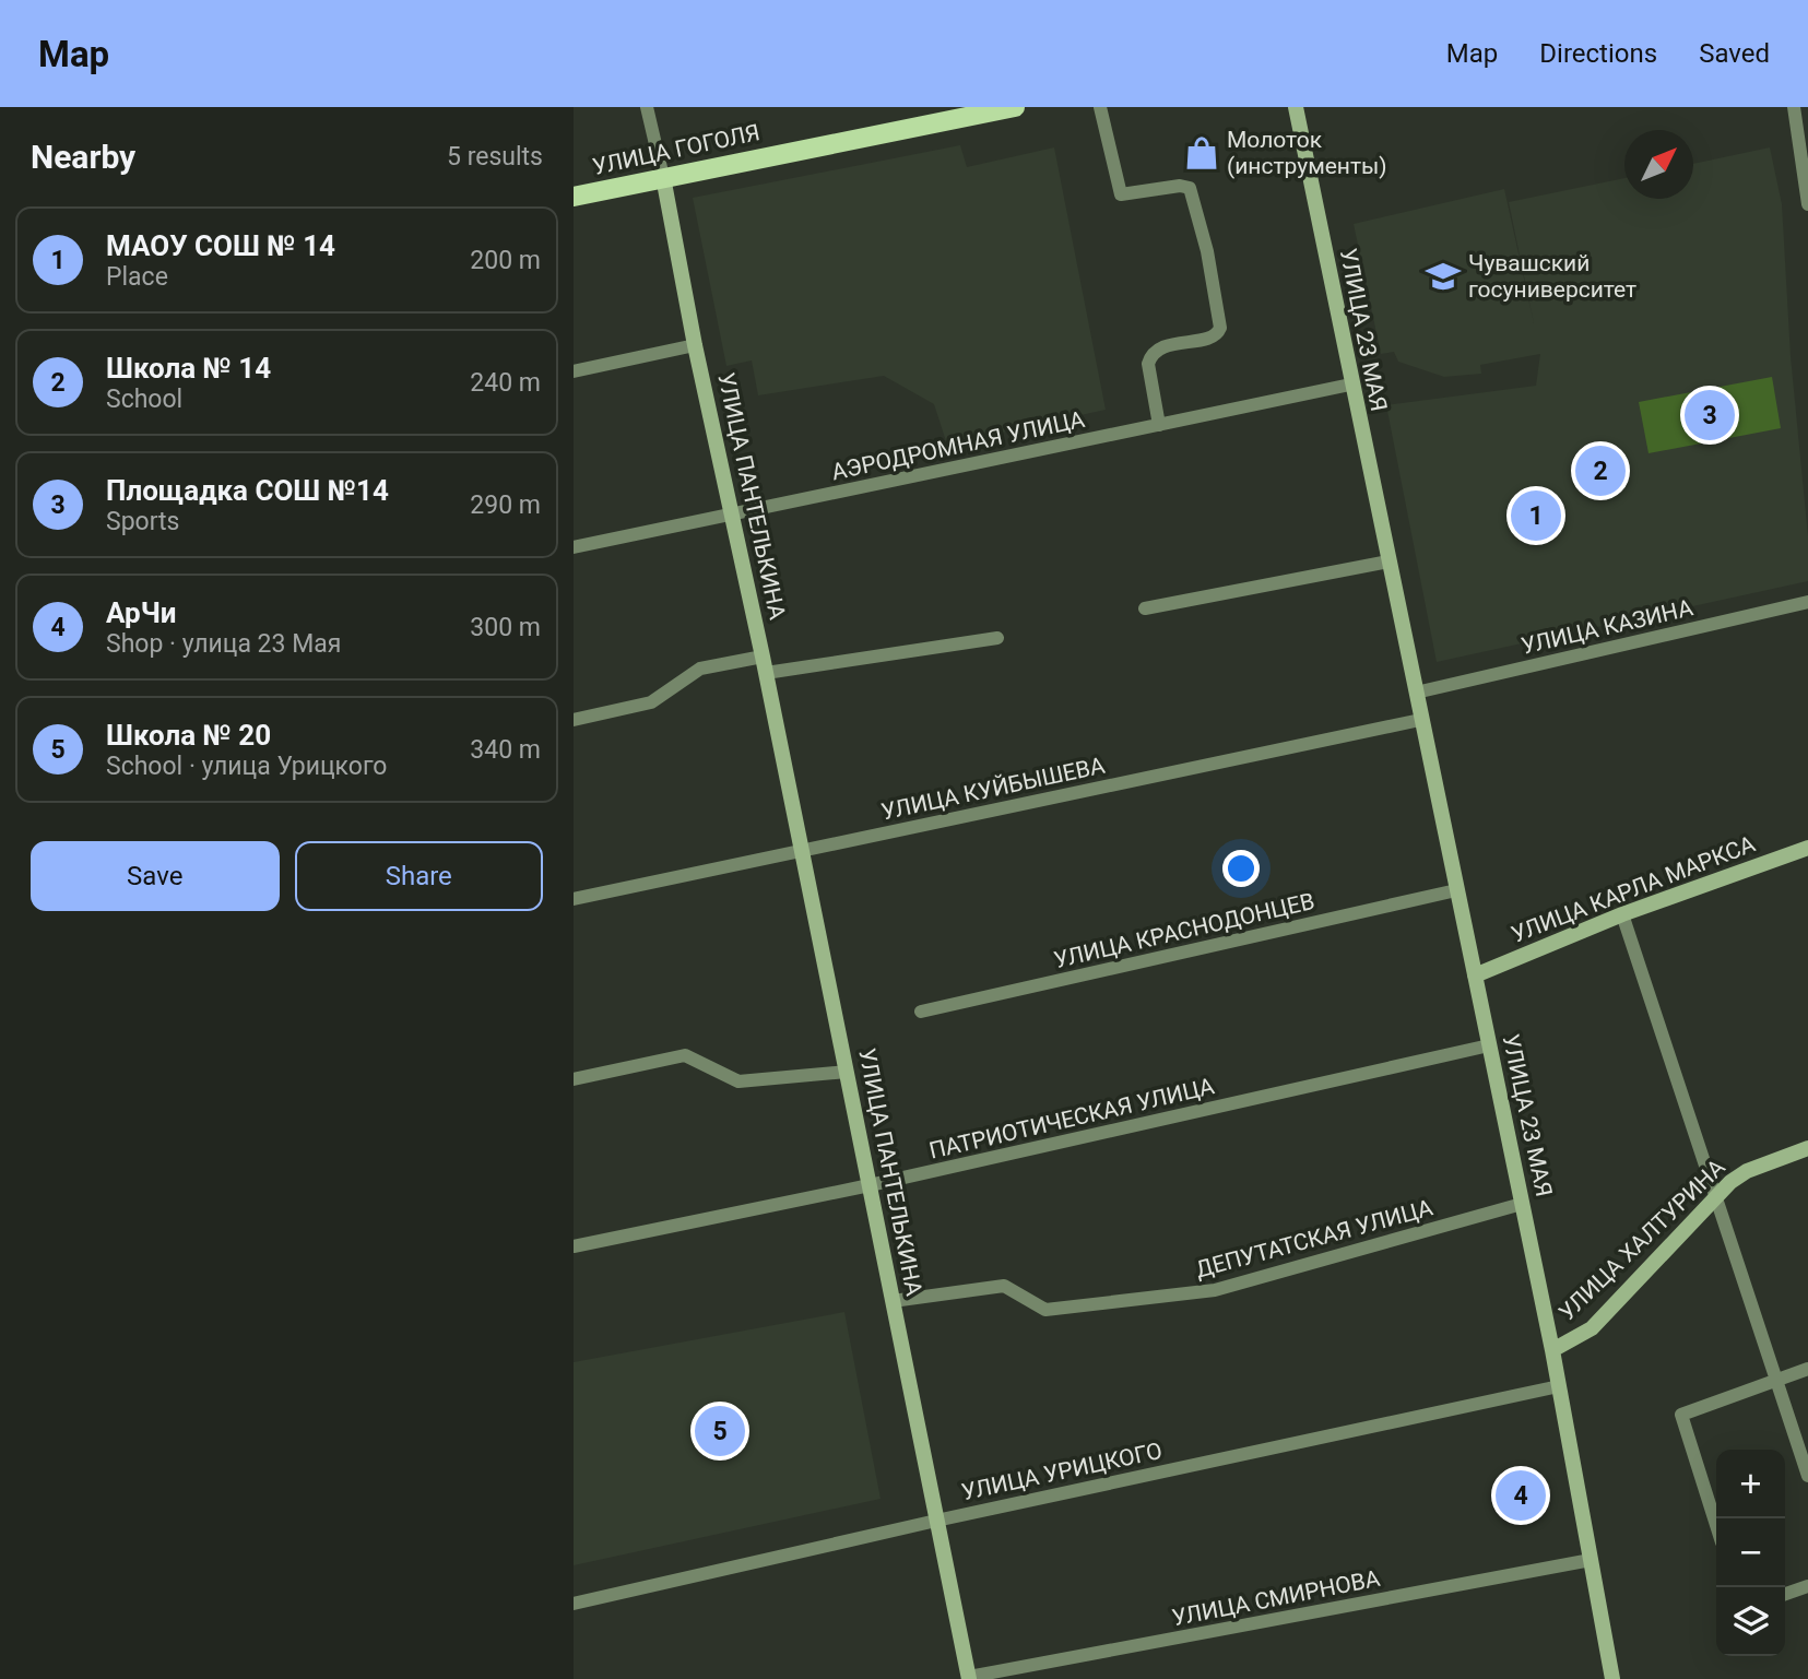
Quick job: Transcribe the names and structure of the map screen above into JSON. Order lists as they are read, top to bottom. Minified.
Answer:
{"streets":{"main road":["УЛИЦА ГОГОЛЯ","УЛИЦА 23 МАЯ","УЛИЦА ПАНТЕЛЬКИНА","УЛИЦА КАРЛА МАРКСА","УЛИЦА ХАЛТУРИНА"],"street":["АЭРОДРОМНАЯ УЛИЦА","УЛИЦА КАЗИНА","УЛИЦА КУЙБЫШЕВА","УЛИЦА КРАСНОДОНЦЕВ","ПАТРИОТИЧЕСКАЯ УЛИЦА","ДЕПУТАТСКАЯ УЛИЦА","УЛИЦА УРИЦКОГО","УЛИЦА СМИРНОВА"]},"crossings":[["УЛИЦА ГОГОЛЯ","УЛИЦА ПАНТЕЛЬКИНА"],["УЛИЦА 23 МАЯ","АЭРОДРОМНАЯ УЛИЦА"],["УЛИЦА 23 МАЯ","УЛИЦА КАЗИНА"],["УЛИЦА 23 МАЯ","УЛИЦА КУЙБЫШЕВА"],["УЛИЦА 23 МАЯ","УЛИЦА КАРЛА МАРКСА"],["УЛИЦА 23 МАЯ","УЛИЦА КРАСНОДОНЦЕВ"],["УЛИЦА 23 МАЯ","ПАТРИОТИЧЕСКАЯ УЛИЦА"],["УЛИЦА 23 МАЯ","ДЕПУТАТСКАЯ УЛИЦА"],["УЛИЦА 23 МАЯ","УЛИЦА ХАЛТУРИНА"],["УЛИЦА 23 МАЯ","УЛИЦА УРИЦКОГО"],["УЛИЦА 23 МАЯ","УЛИЦА СМИРНОВА"],["АЭРОДРОМНАЯ УЛИЦА","УЛИЦА ПАНТЕЛЬКИНА"],["УЛИЦА ПАНТЕЛЬКИНА","УЛИЦА КУЙБЫШЕВА"],["УЛИЦА ПАНТЕЛЬКИНА","ПАТРИОТИЧЕСКАЯ УЛИЦА"],["УЛИЦА ПАНТЕЛЬКИНА","ДЕПУТАТСКАЯ УЛИЦА"],["УЛИЦА ПАНТЕЛЬКИНА","УЛИЦА УРИЦКОГО"],["УЛИЦА ПАНТЕЛЬКИНА","УЛИЦА СМИРНОВА"]],"places":{"shop":["Молоток (инструменты)"],"school or university":["Чувашский госуниверситет"]},"north":"top right","page":{"header":"Map","nav":["Map","Directions","Saved"],"heading":["Nearby","5 results"],"list":[{"mark":"1","name":"МАОУ СОШ № 14","note":"Place","value":"200 m"},{"mark":"2","name":"Школа № 14","note":"School","value":"240 m"},{"mark":"3","name":"Площадка СОШ №14","note":"Sports","value":"290 m"},{"mark":"4","name":"АрЧи","note":"Shop · улица 23 Мая","value":"300 m"},{"mark":"5","name":"Школа № 20","note":"School · улица Урицкого","value":"340 m"}],"pins":["3","2","1","5","4"],"buttons":["Save","Share"],"map_buttons":["+","−"]}}
